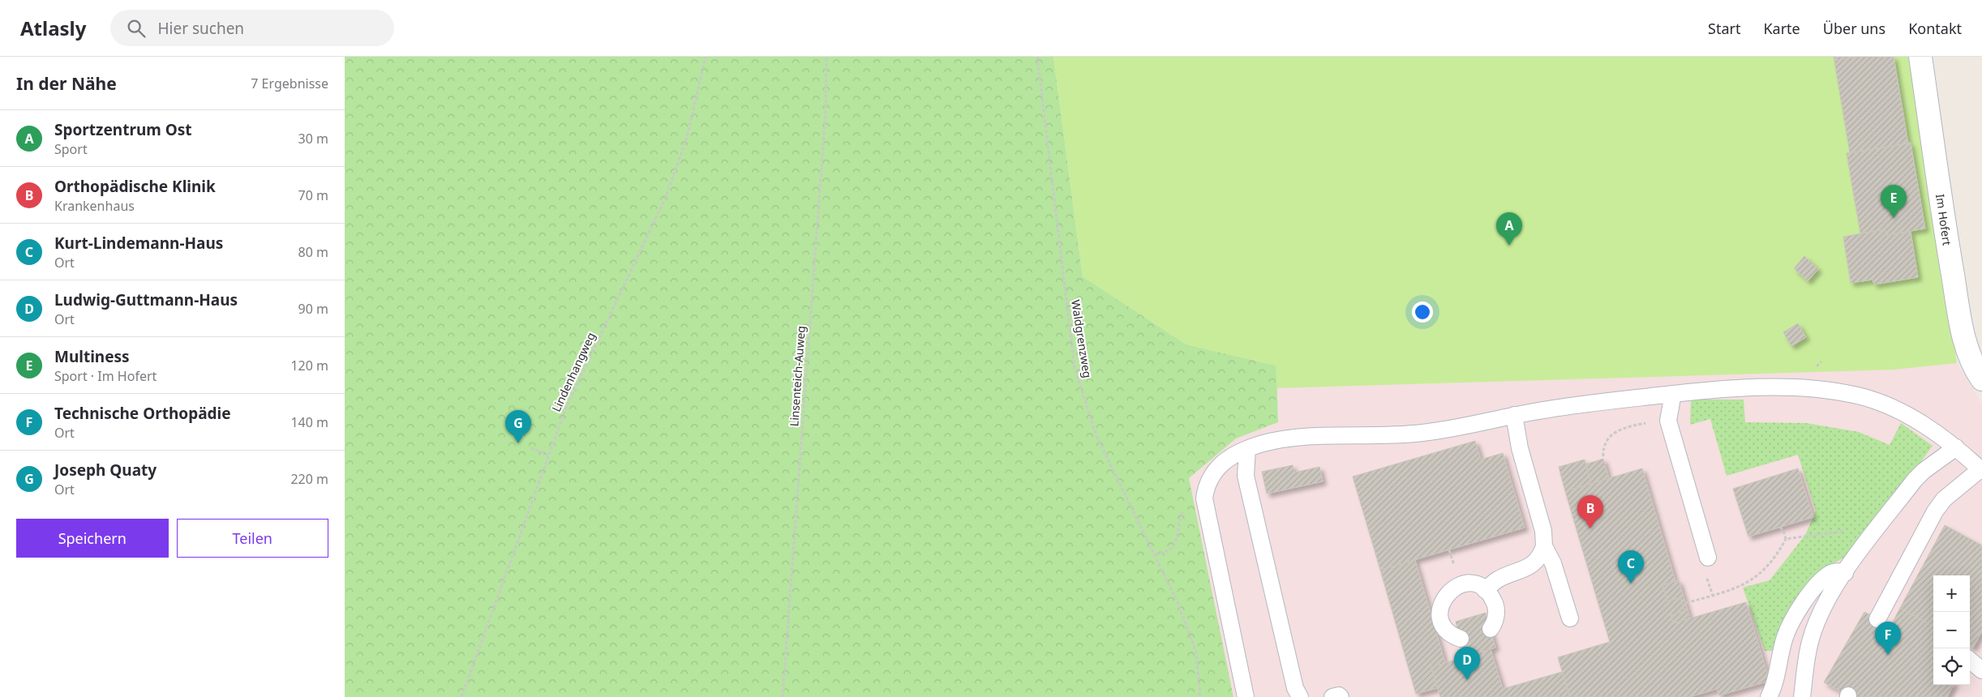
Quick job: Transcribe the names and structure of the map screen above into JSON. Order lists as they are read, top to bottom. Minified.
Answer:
{"streets":{"street":["Im Hofert"],"path":["Waldgrenzweg","Lindenhangweg","Linsenteich-Auweg"]},"page":{"header":"Atlasly","search":"Hier suchen","nav":["Start","Karte","Über uns","Kontakt"],"heading":["In der Nähe","7 Ergebnisse"],"list":[{"mark":"A","name":"Sportzentrum Ost","note":"Sport","value":"30 m"},{"mark":"B","name":"Orthopädische Klinik","note":"Krankenhaus","value":"70 m"},{"mark":"C","name":"Kurt-Lindemann-Haus","note":"Ort","value":"80 m"},{"mark":"D","name":"Ludwig-Guttmann-Haus","note":"Ort","value":"90 m"},{"mark":"E","name":"Multiness","note":"Sport · Im Hofert","value":"120 m"},{"mark":"F","name":"Technische Orthopädie","note":"Ort","value":"140 m"},{"mark":"G","name":"Joseph Quaty","note":"Ort","value":"220 m"}],"pins":["E","A","G","B","C","F","D"],"buttons":["Speichern","Teilen"],"map_buttons":["+","−"]}}
